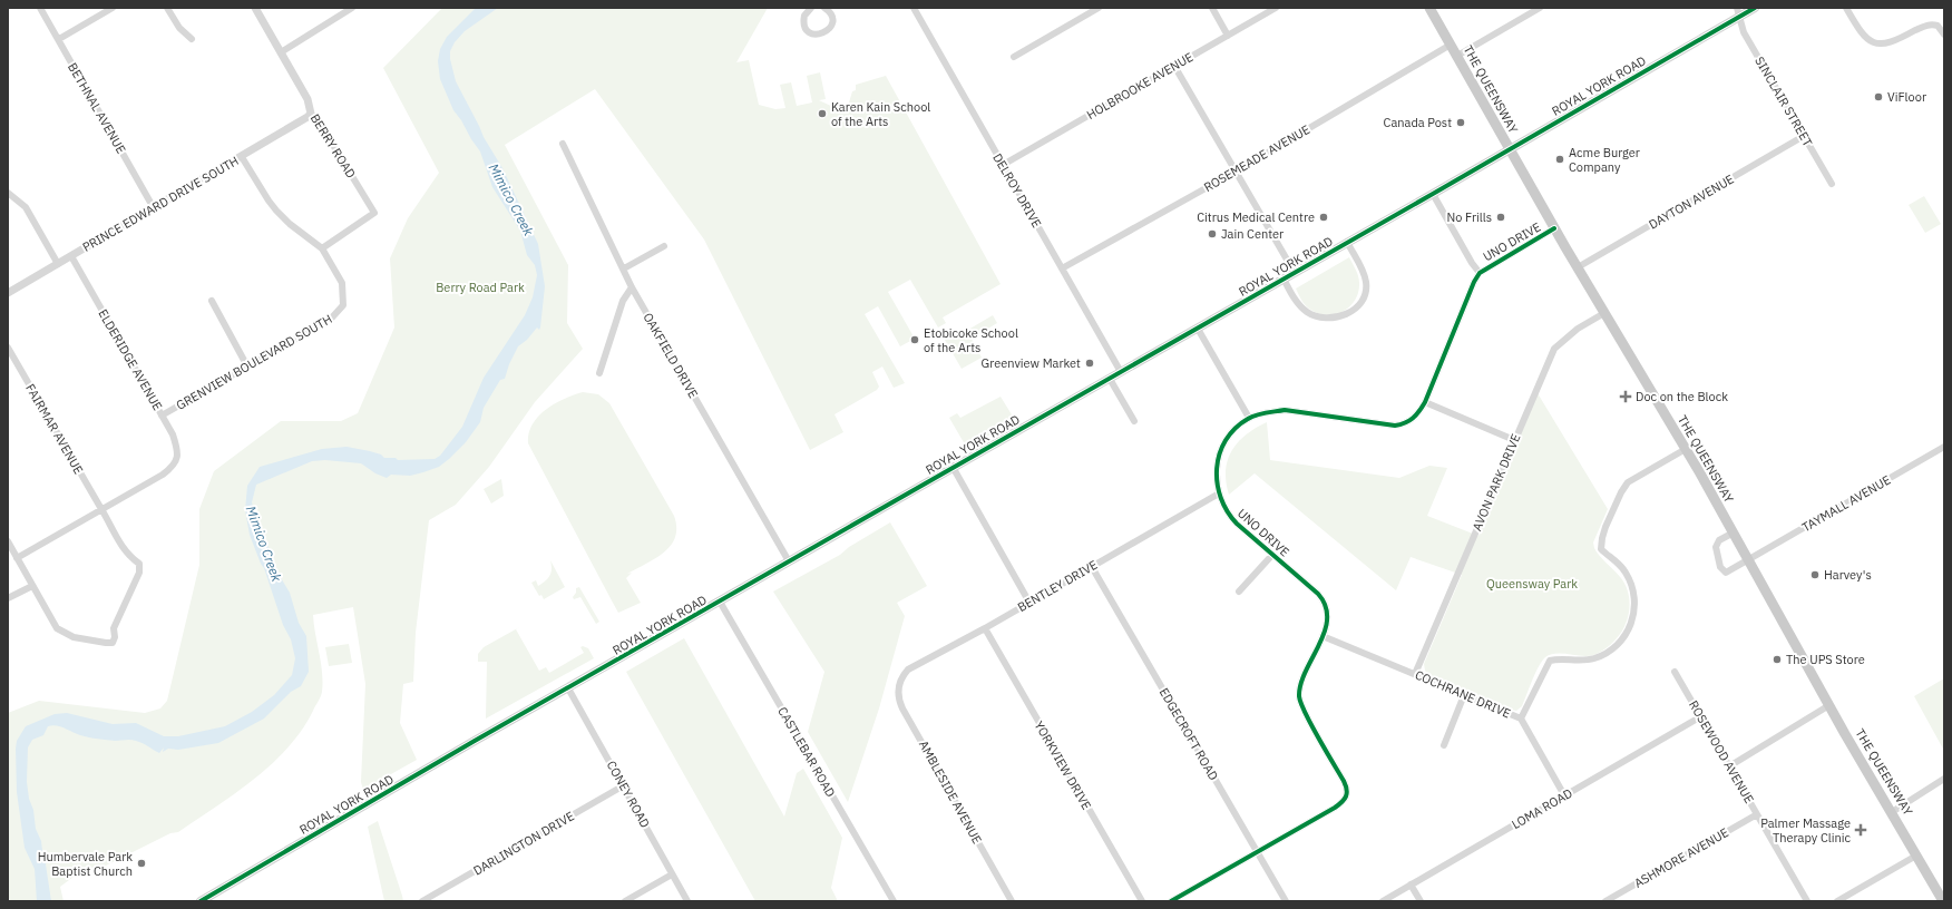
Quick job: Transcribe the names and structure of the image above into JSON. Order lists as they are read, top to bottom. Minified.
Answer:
{"streets":{"main road":["ROYAL YORK ROAD","THE QUEENSWAY"],"street":["HOLBROOKE AVENUE","SINCLAIR STREET","BETHNAL AVENUE","BERRY ROAD","ROSEMEADE AVENUE","DELROY DRIVE","DAYTON AVENUE","PRINCE EDWARD DRIVE SOUTH","UNO DRIVE","OAKFIELD DRIVE","ELDERIDGE AVENUE","GRENVIEW BOULEVARD SOUTH","FAIRMAR AVENUE","AVON PARK DRIVE","TAYMALL AVENUE","BENTLEY DRIVE","COCHRANE DRIVE","EDGECROFT ROAD","CASTLEBAR ROAD","ROSEWOOD AVENUE","YORKVIEW DRIVE","AMBLESIDE AVENUE","CONEY ROAD","LOMA ROAD","DARLINGTON DRIVE","ASHMORE AVENUE"]},"crossings":[["HOLBROOKE AVENUE","DELROY DRIVE"],["ROYAL YORK ROAD","THE QUEENSWAY"],["ROYAL YORK ROAD","SINCLAIR STREET"],["ROYAL YORK ROAD","DELROY DRIVE"],["ROYAL YORK ROAD","OAKFIELD DRIVE"],["ROYAL YORK ROAD","CASTLEBAR ROAD"],["ROYAL YORK ROAD","CONEY ROAD"],["THE QUEENSWAY","ROSEMEADE AVENUE"],["THE QUEENSWAY","DAYTON AVENUE"],["THE QUEENSWAY","UNO DRIVE"],["THE QUEENSWAY","AVON PARK DRIVE"],["THE QUEENSWAY","TAYMALL AVENUE"],["SINCLAIR STREET","DAYTON AVENUE"],["BETHNAL AVENUE","PRINCE EDWARD DRIVE SOUTH"],["BERRY ROAD","PRINCE EDWARD DRIVE SOUTH"],["BERRY ROAD","GRENVIEW BOULEVARD SOUTH"],["ROSEMEADE AVENUE","DELROY DRIVE"],["PRINCE EDWARD DRIVE SOUTH","ELDERIDGE AVENUE"],["PRINCE EDWARD DRIVE SOUTH","GRENVIEW BOULEVARD SOUTH"],["UNO DRIVE","BENTLEY DRIVE"],["UNO DRIVE","COCHRANE DRIVE"],["UNO DRIVE","EDGECROFT ROAD"],["ELDERIDGE AVENUE","GRENVIEW BOULEVARD SOUTH"],["ELDERIDGE AVENUE","FAIRMAR AVENUE"],["AVON PARK DRIVE","COCHRANE DRIVE"],["BENTLEY DRIVE","EDGECROFT ROAD"],["BENTLEY DRIVE","YORKVIEW DRIVE"],["BENTLEY DRIVE","AMBLESIDE AVENUE"],["COCHRANE DRIVE","LOMA ROAD"],["ROSEWOOD AVENUE","LOMA ROAD"],["ROSEWOOD AVENUE","ASHMORE AVENUE"],["CONEY ROAD","DARLINGTON DRIVE"]],"water":["Mimico Creek"],"parks":["Berry Road Park","Queensway Park"],"places":{"other":["ViFloor","Karen Kain School of the Arts","Canada Post","Acme Burger Company","Citrus Medical Centre","No Frills","Jain Center","Etobicoke School of the Arts","Greenview Market","Harvey's","The UPS Store","Humbervale Park Baptist Church"],"health":["Doc on the Block","Palmer Massage Therapy Clinic"]}}
